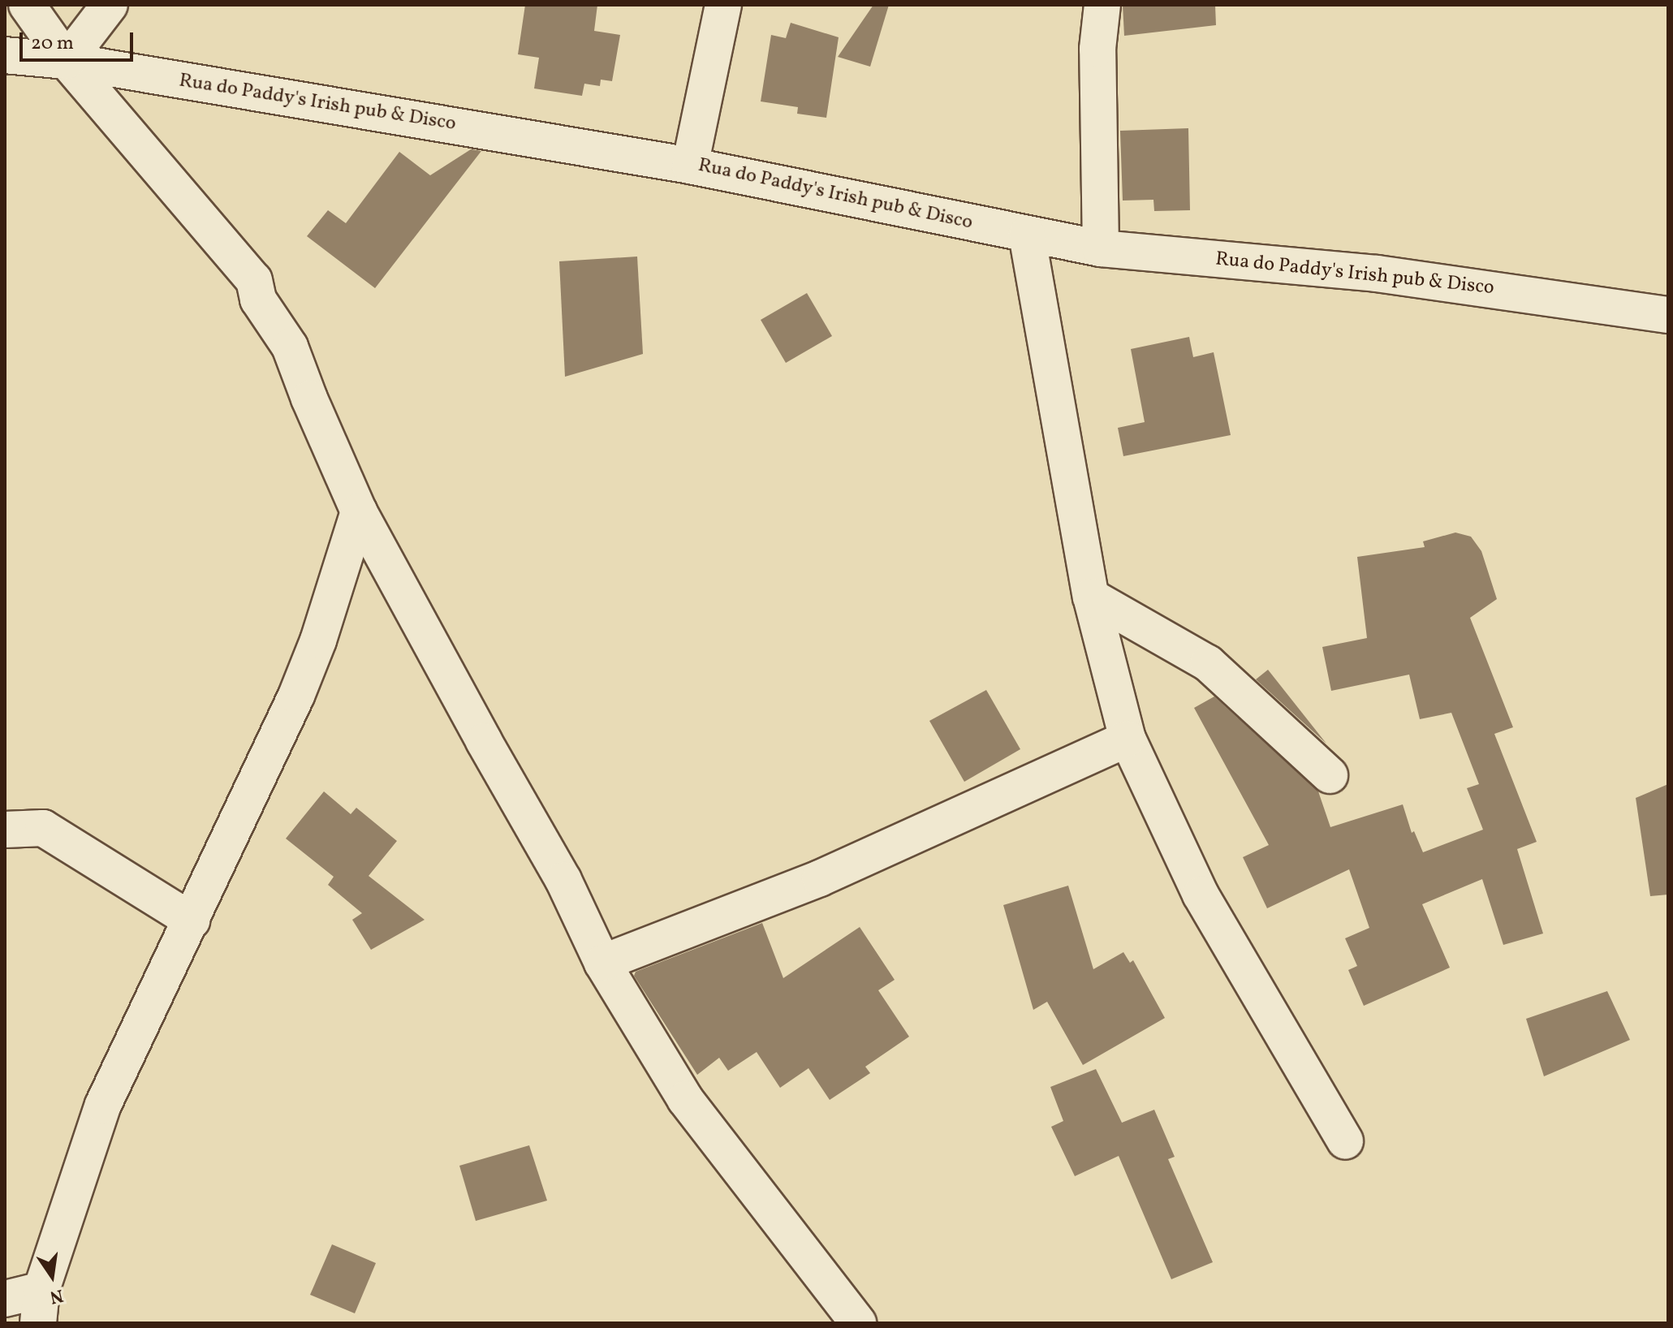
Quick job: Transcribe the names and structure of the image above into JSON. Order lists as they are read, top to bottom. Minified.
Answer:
{"streets":{"street":["Rua do Paddy's Irish pub & Disco"]},"scale_bar":"20 m","north":"bottom"}
